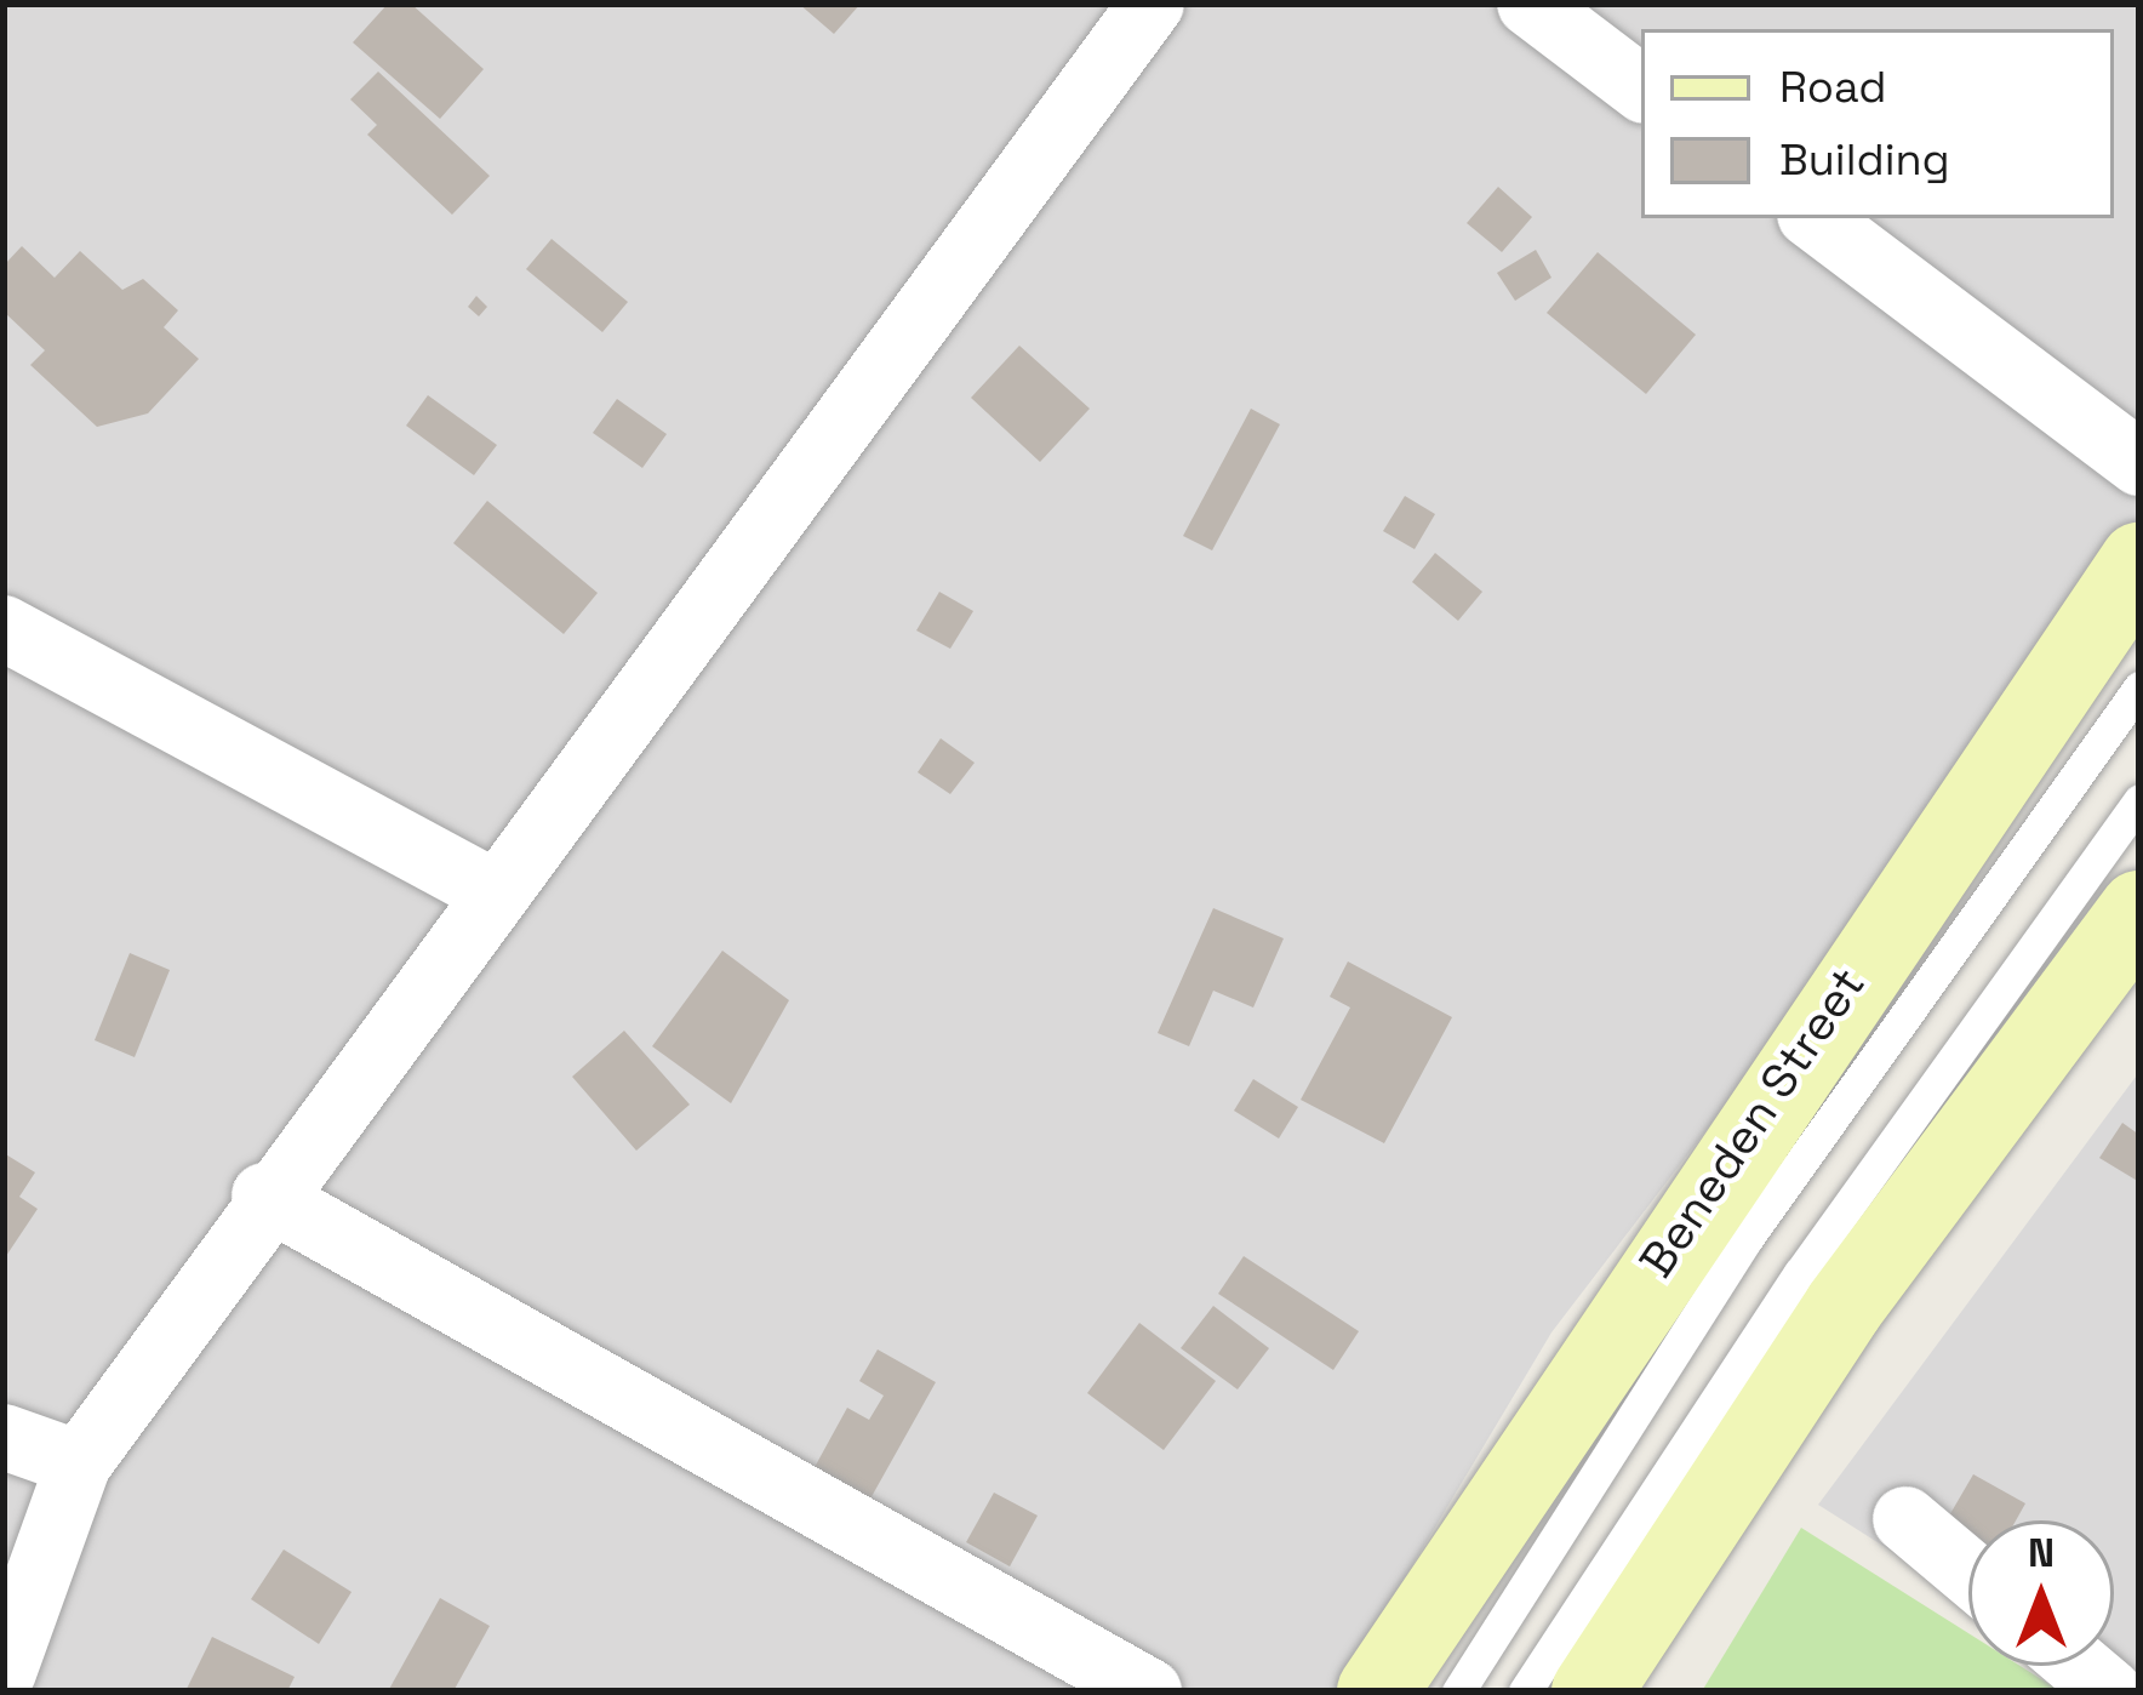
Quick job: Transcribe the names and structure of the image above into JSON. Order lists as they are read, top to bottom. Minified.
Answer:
{"streets":{"main road":["Beneden Street"]},"legend":["Road","Building"],"north":"top"}
